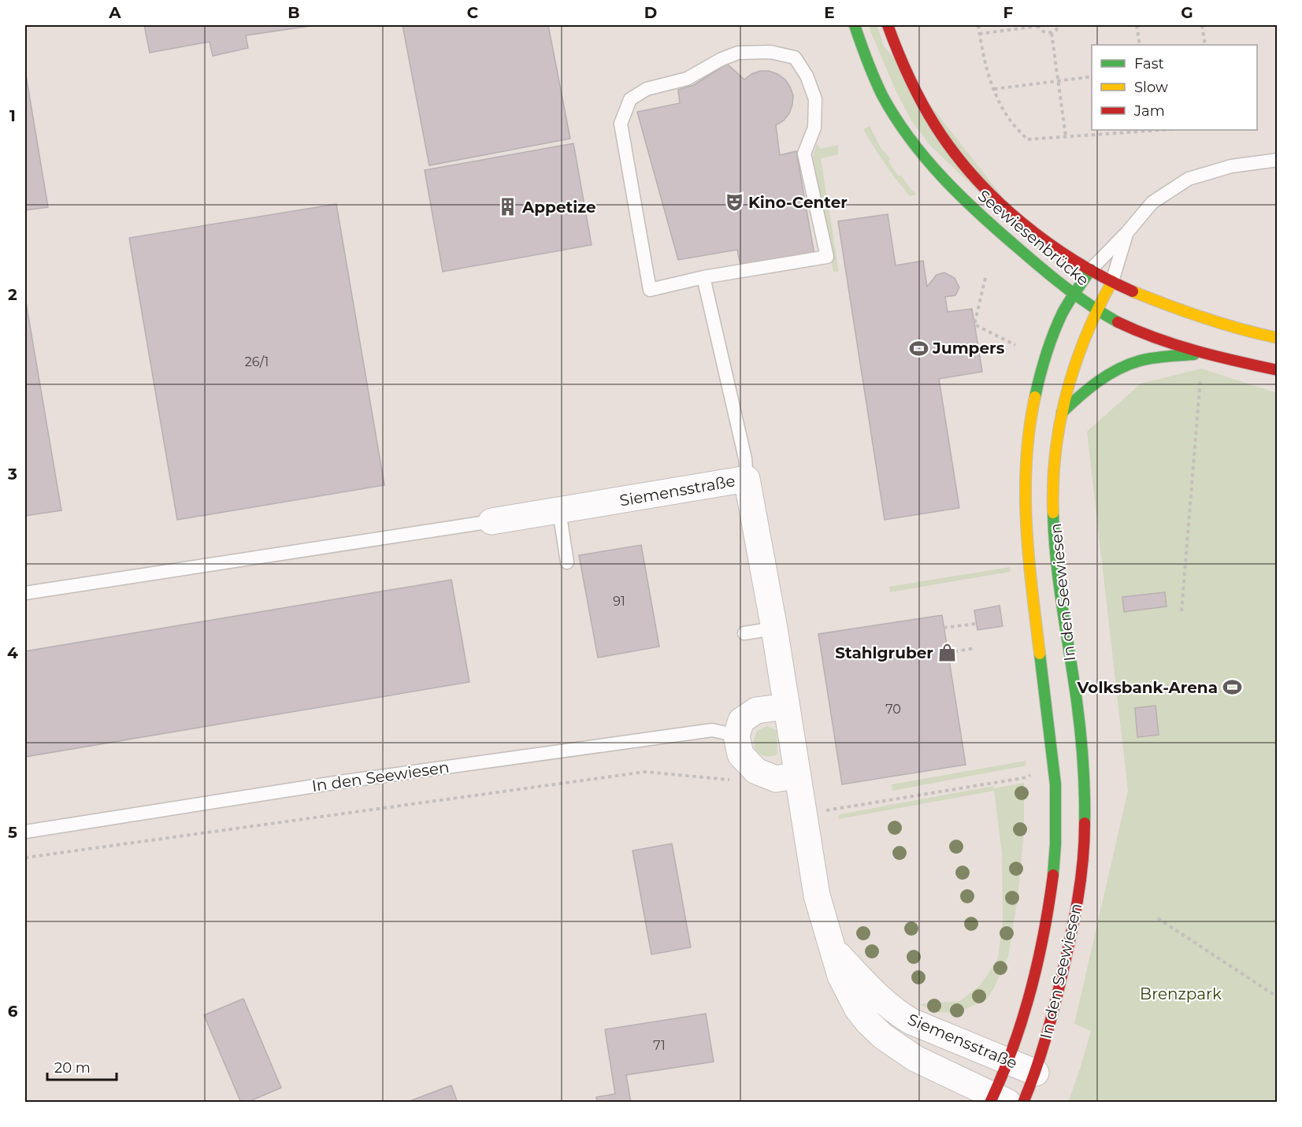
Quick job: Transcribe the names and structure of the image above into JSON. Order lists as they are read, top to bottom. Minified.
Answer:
{"streets":{"street":["Seewiesenbrücke","Siemensstraße","In den Seewiesen"]},"crossings":[["Seewiesenbrücke","In den Seewiesen"],["Siemensstraße","In den Seewiesen"]],"parks":["Brenzpark"],"places":{"theatre":["Kino-Center"],"building":["Appetize"],"sports":["Jumpers","Volksbank-Arena"],"shop":["Stahlgruber"]},"house_numbers":["26/1","91","70","71"],"legend":["Fast","Slow","Jam"],"scale_bar":"20 m","grid":{"columns":["A","B","C","D","E","F","G"],"rows":["1","2","3","4","5","6"]}}
